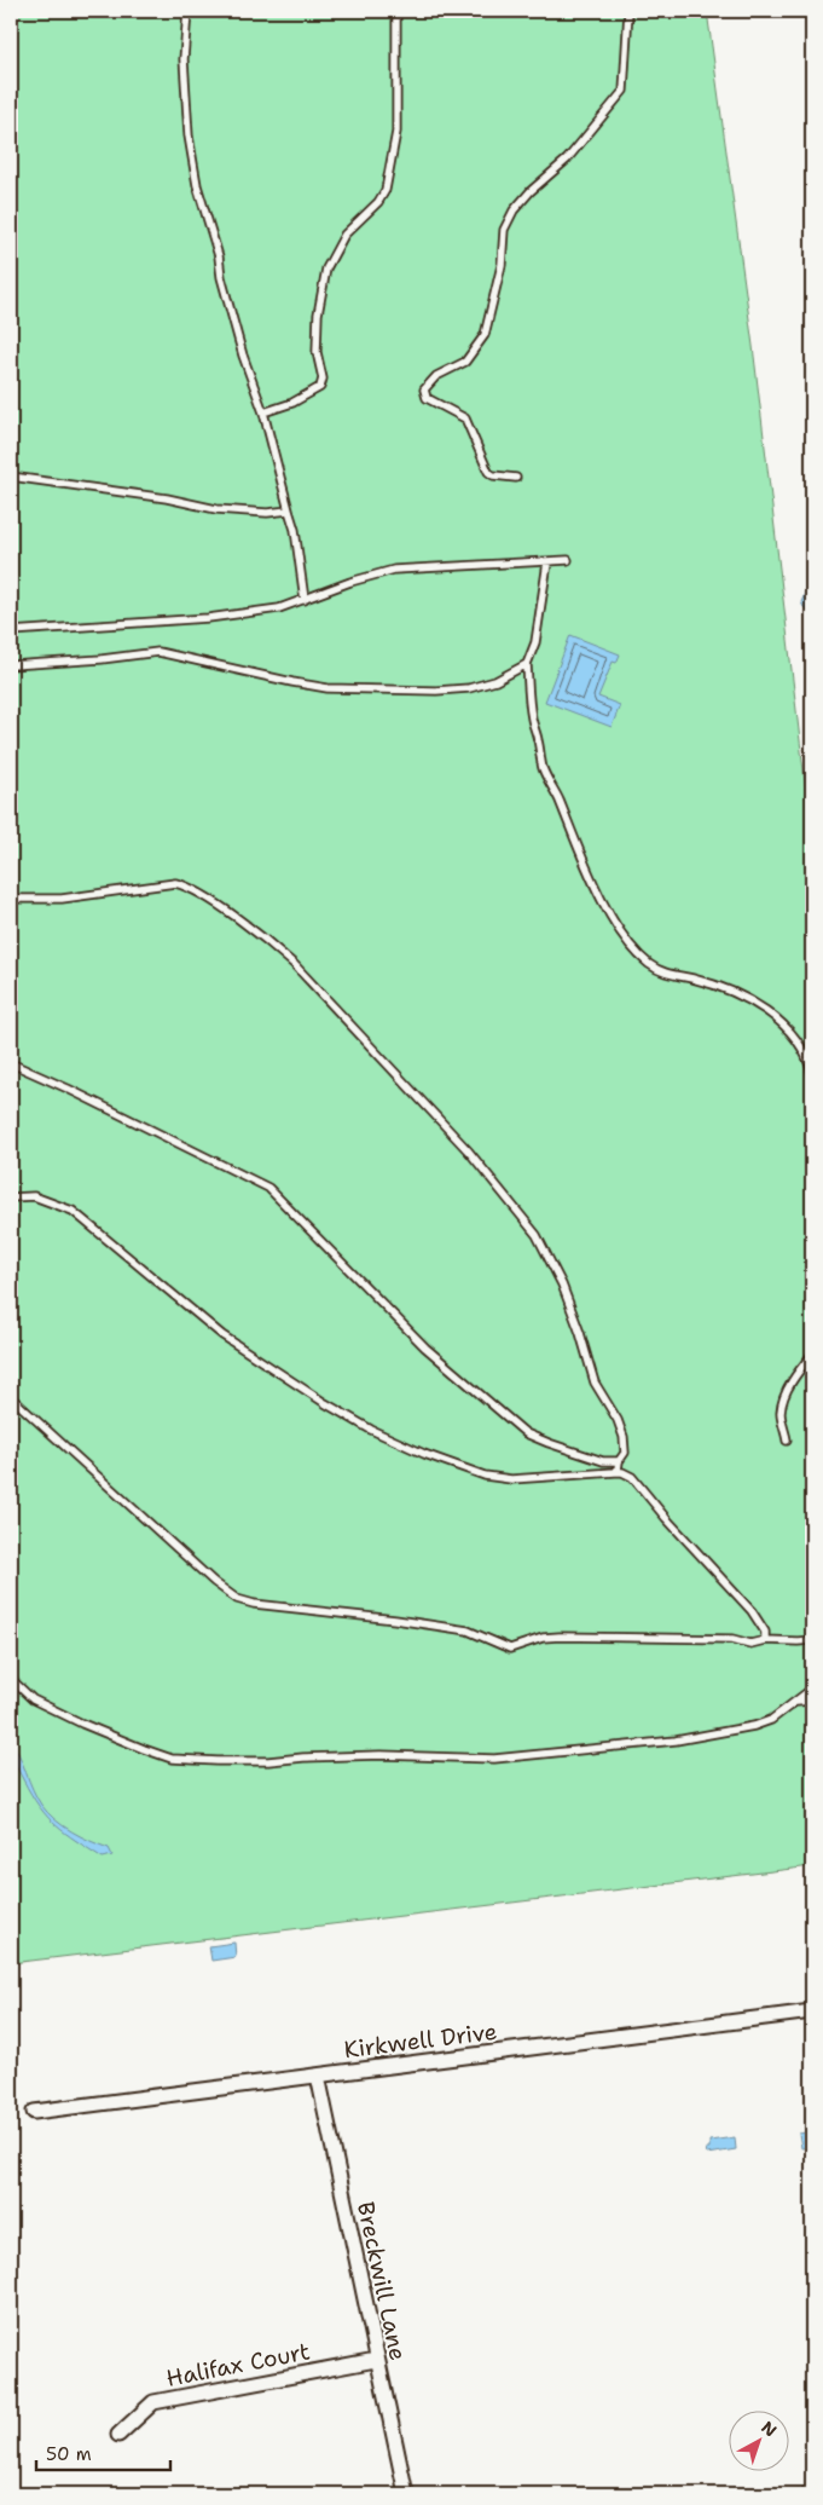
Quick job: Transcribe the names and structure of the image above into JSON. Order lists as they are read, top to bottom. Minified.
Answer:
{"streets":{"street":["Kirkwell Drive","Breckwill Lane","Halifax Court"]},"crossings":[["Kirkwell Drive","Breckwill Lane"],["Breckwill Lane","Halifax Court"]],"scale_bar":"50 m","north":"top right"}
